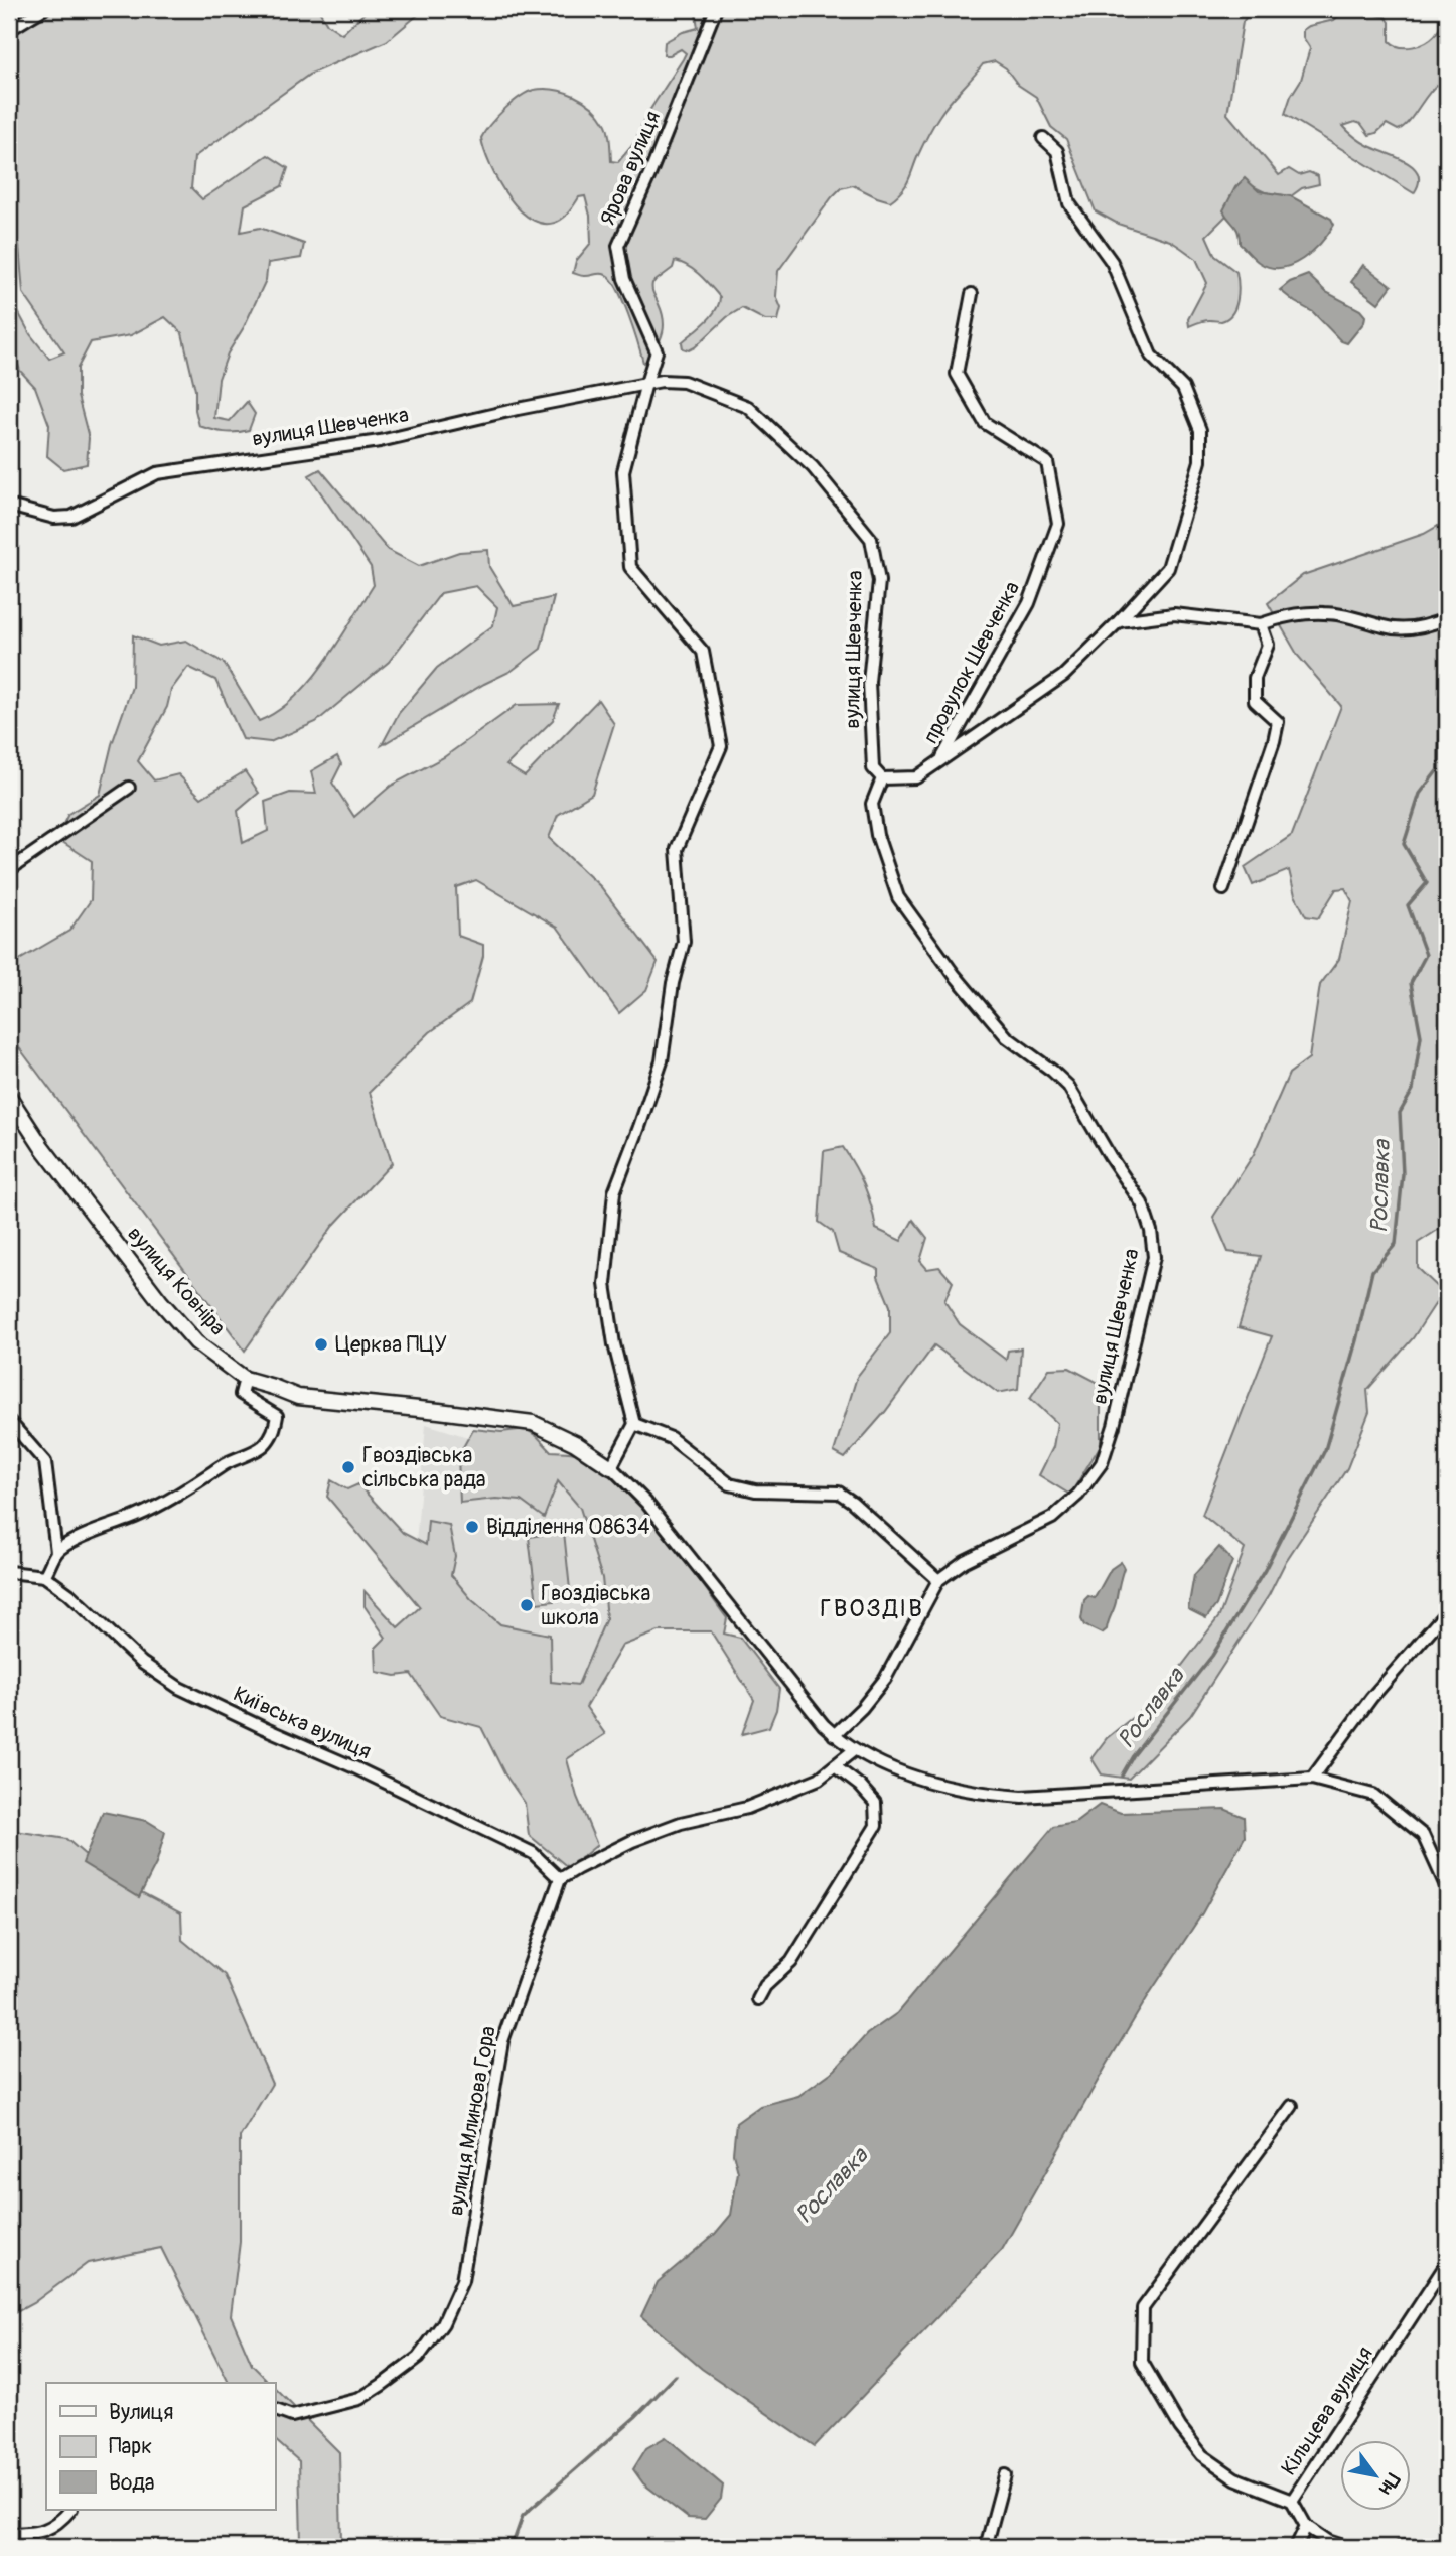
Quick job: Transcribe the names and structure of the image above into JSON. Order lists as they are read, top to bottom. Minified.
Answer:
{"streets":{"street":["Ярова вулиця","вулиця Шевченка","провулок Шевченка","вулиця Ковніра","Київська вулиця","вулиця Млинова Гора","Кільцева вулиця"]},"crossings":[["Ярова вулиця","вулиця Шевченка"],["вулиця Шевченка","провулок Шевченка"],["Київська вулиця","вулиця Млинова Гора"]],"districts":["ГВОЗДІВ"],"water":["Рославка"],"places":["Церква ПЦУ","Гвоздівська сільська рада","Відділення 08634","Гвоздівська школа"],"legend":["Вулиця","Парк","Вода"],"north":"bottom right"}
